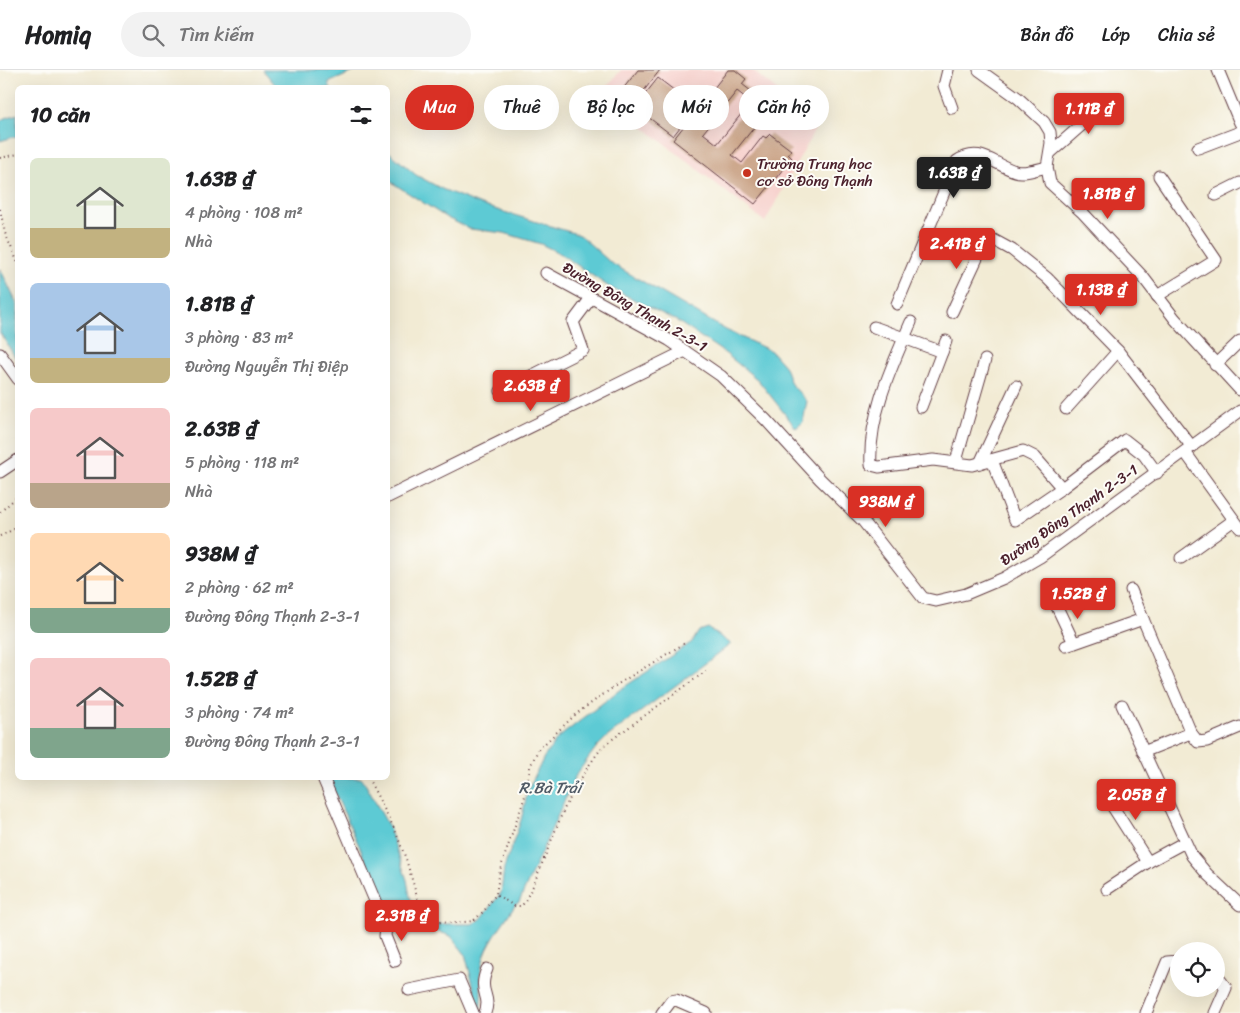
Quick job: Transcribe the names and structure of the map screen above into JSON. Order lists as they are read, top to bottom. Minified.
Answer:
{"streets":{"street":["Đường Đông Thạnh 2-3-1"]},"water":["R.Bà Trải"],"places":["Trường Trung học cơ sở Đông Thạnh"],"page":{"header":"Homiq","search":"Tìm kiếm","nav":["Bản đồ","Lớp","Chia sẻ"],"chip":["Mua","Thuê","Bộ lọc","Mới","Căn hộ"],"heading":"10 căn","price":["1.11B ₫","1.63B ₫","1.81B ₫","2.41B ₫","1.13B ₫","2.63B ₫","938M ₫","1.52B ₫","2.05B ₫","2.31B ₫"],"list":[{"name":"1.63B ₫","note":"4 phòng · 108 m² · Nhà"},{"name":"1.81B ₫","note":"3 phòng · 83 m² · Đường Nguyễn Thị Điệp"},{"name":"2.63B ₫","note":"5 phòng · 118 m² · Nhà"},{"name":"938M ₫","note":"2 phòng · 62 m² · Đường Đông Thạnh 2-3-1"},{"name":"1.52B ₫","note":"3 phòng · 74 m² · Đường Đông Thạnh 2-3-1"}]}}
